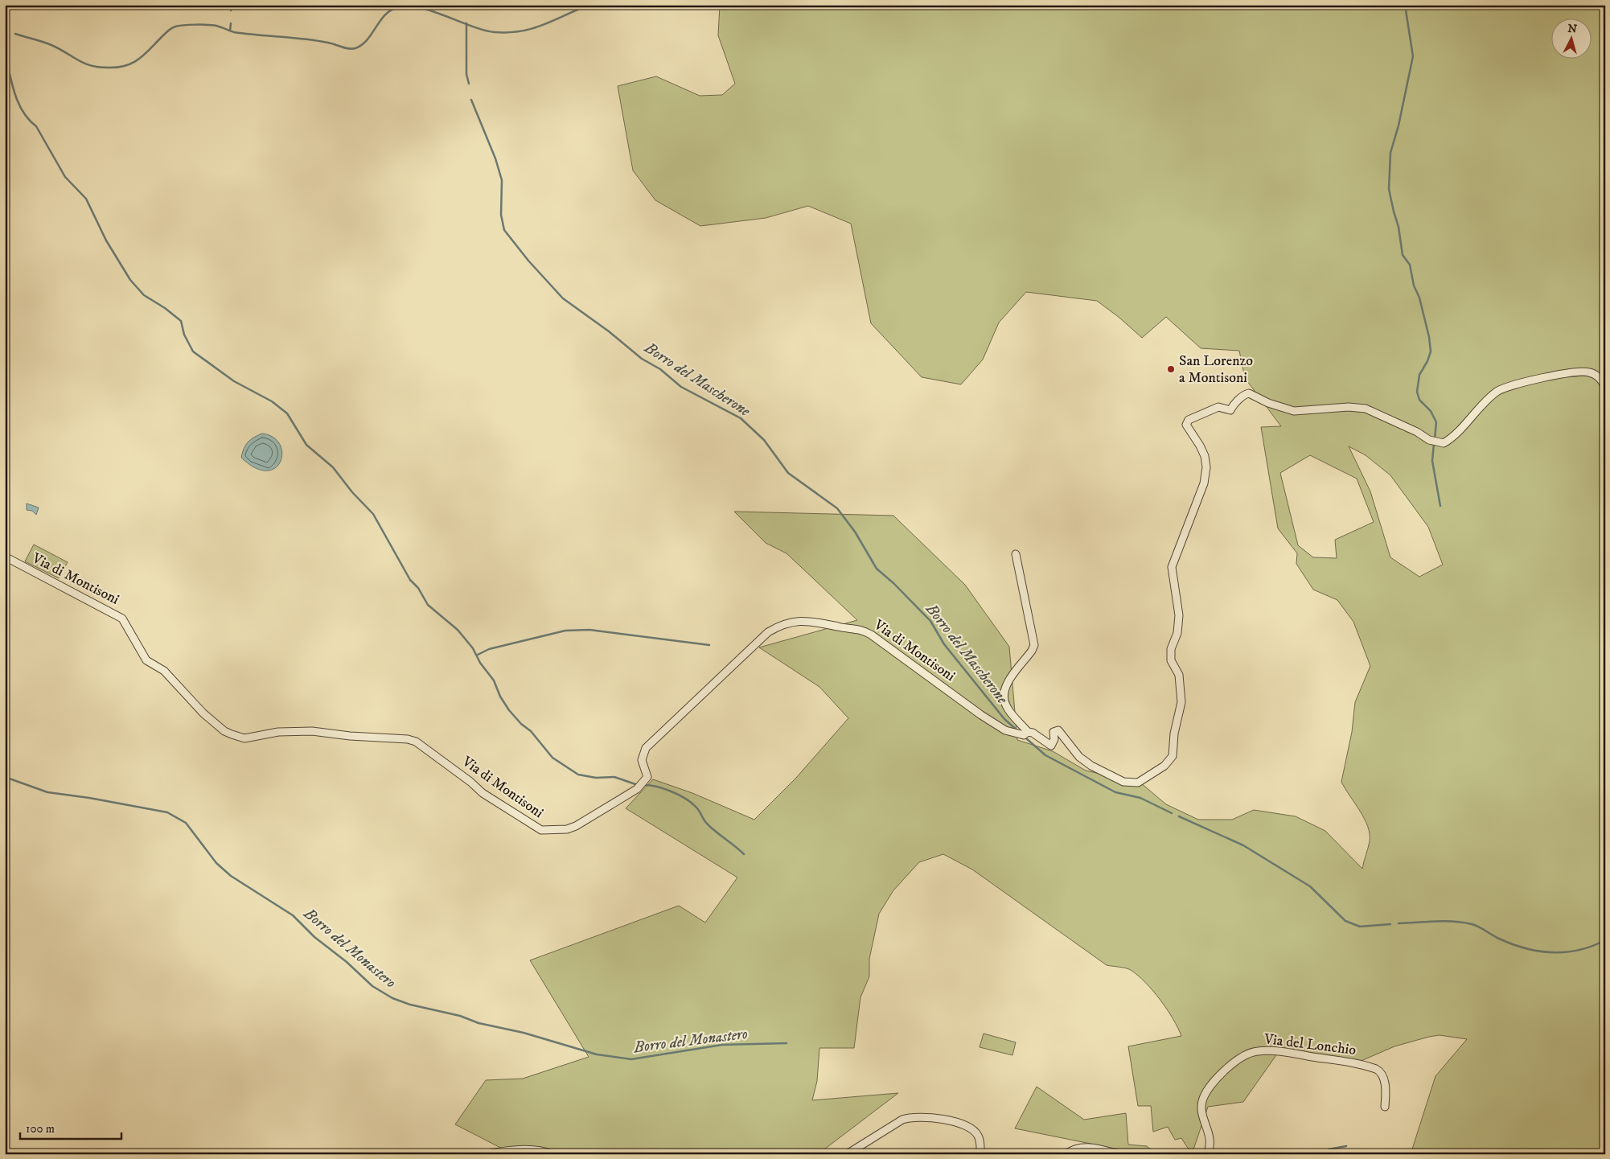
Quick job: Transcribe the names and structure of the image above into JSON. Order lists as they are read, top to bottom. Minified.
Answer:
{"streets":{"street":["Via di Montisoni","Via del Lonchio"]},"water":["Borro del Mascherone","Borro del Monastero"],"places":["San Lorenzo a Montisoni"],"scale_bar":"100 m","north":"top"}
